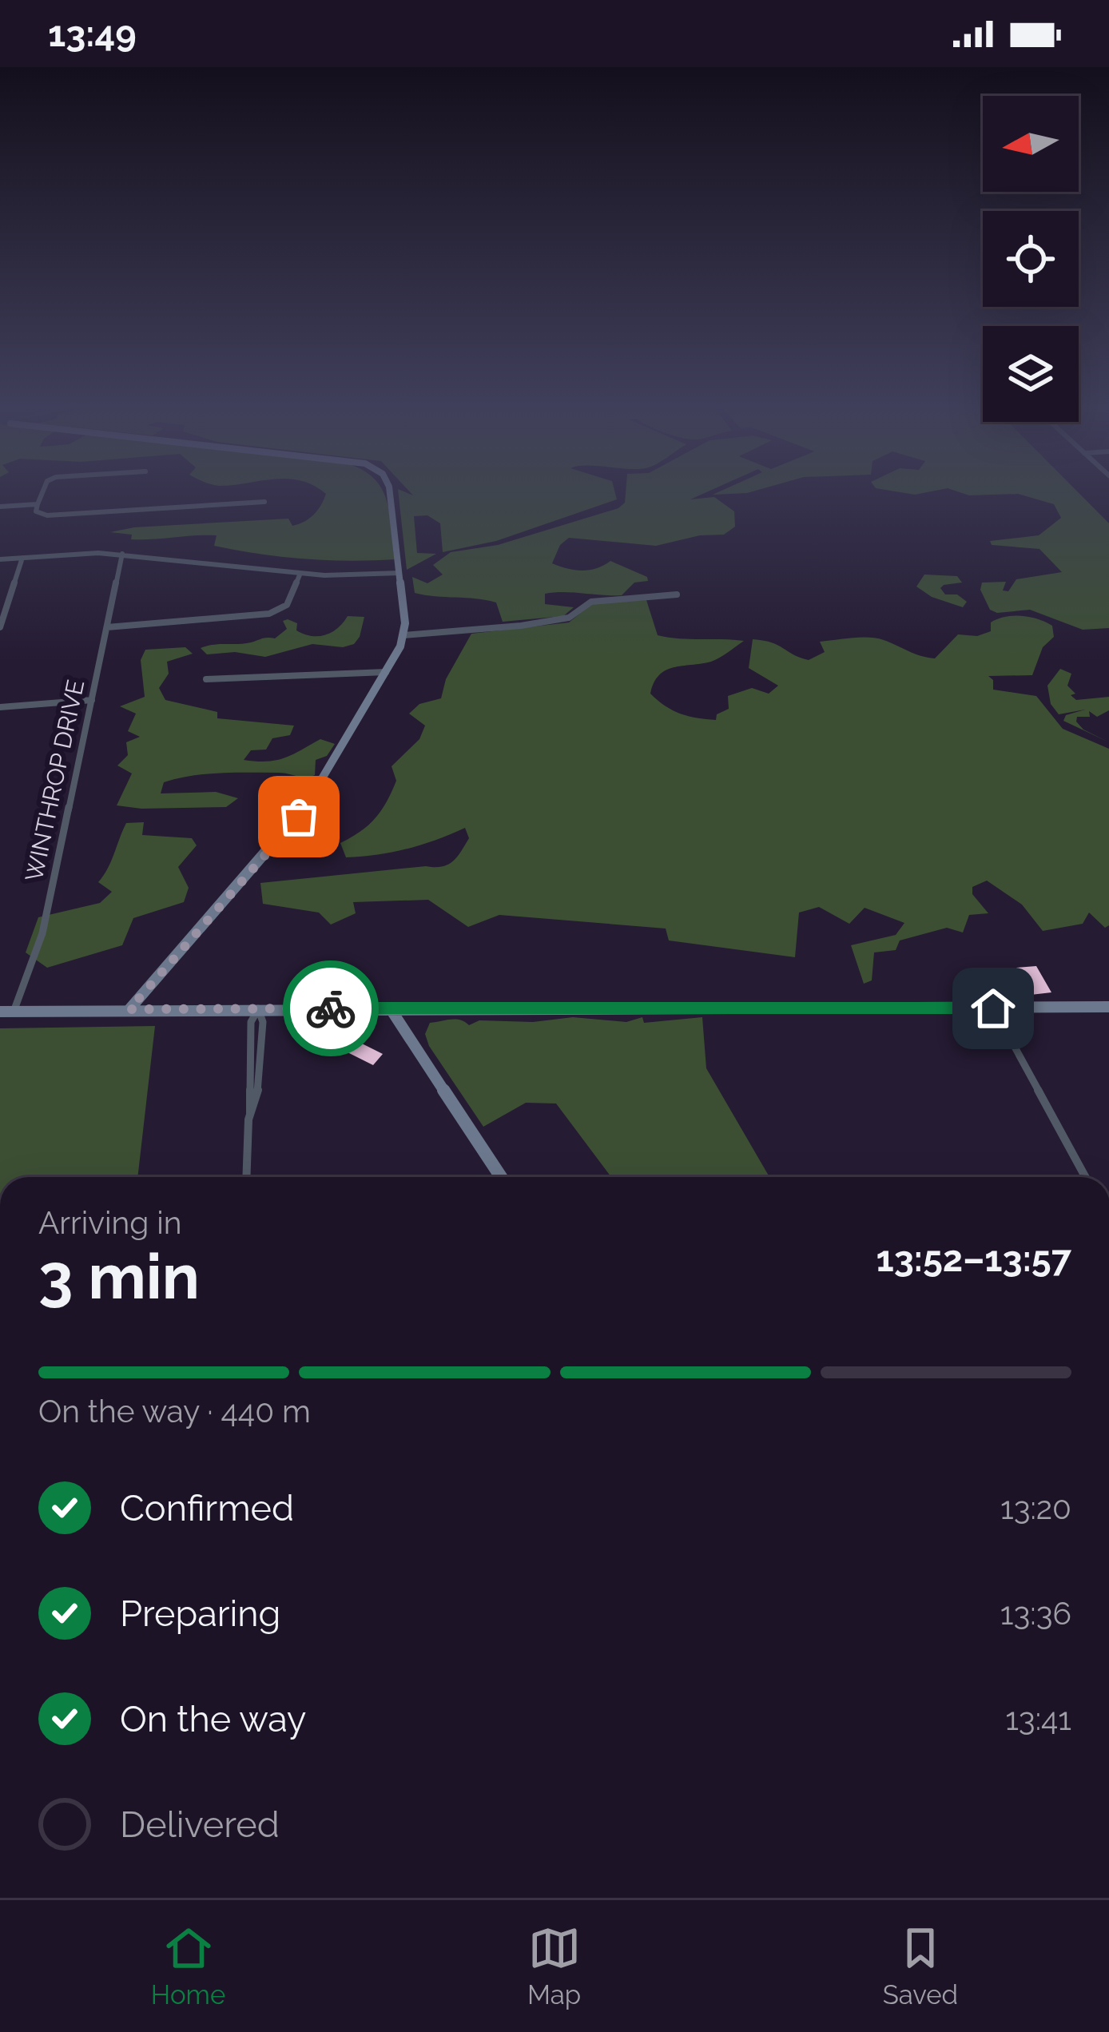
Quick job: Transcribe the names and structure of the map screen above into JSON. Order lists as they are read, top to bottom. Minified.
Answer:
{"streets":{"street":["WINTHROP DRIVE"]},"north":"left","page":{"status":"13:49","heading":["3 min","Arriving in","13:52–13:57"],"bar":"On the way · 440 m","list":[["Confirmed","13:20"],["Preparing","13:36"],["On the way","13:41"],"Delivered"],"tabs":["Home","Map","Saved"]}}
